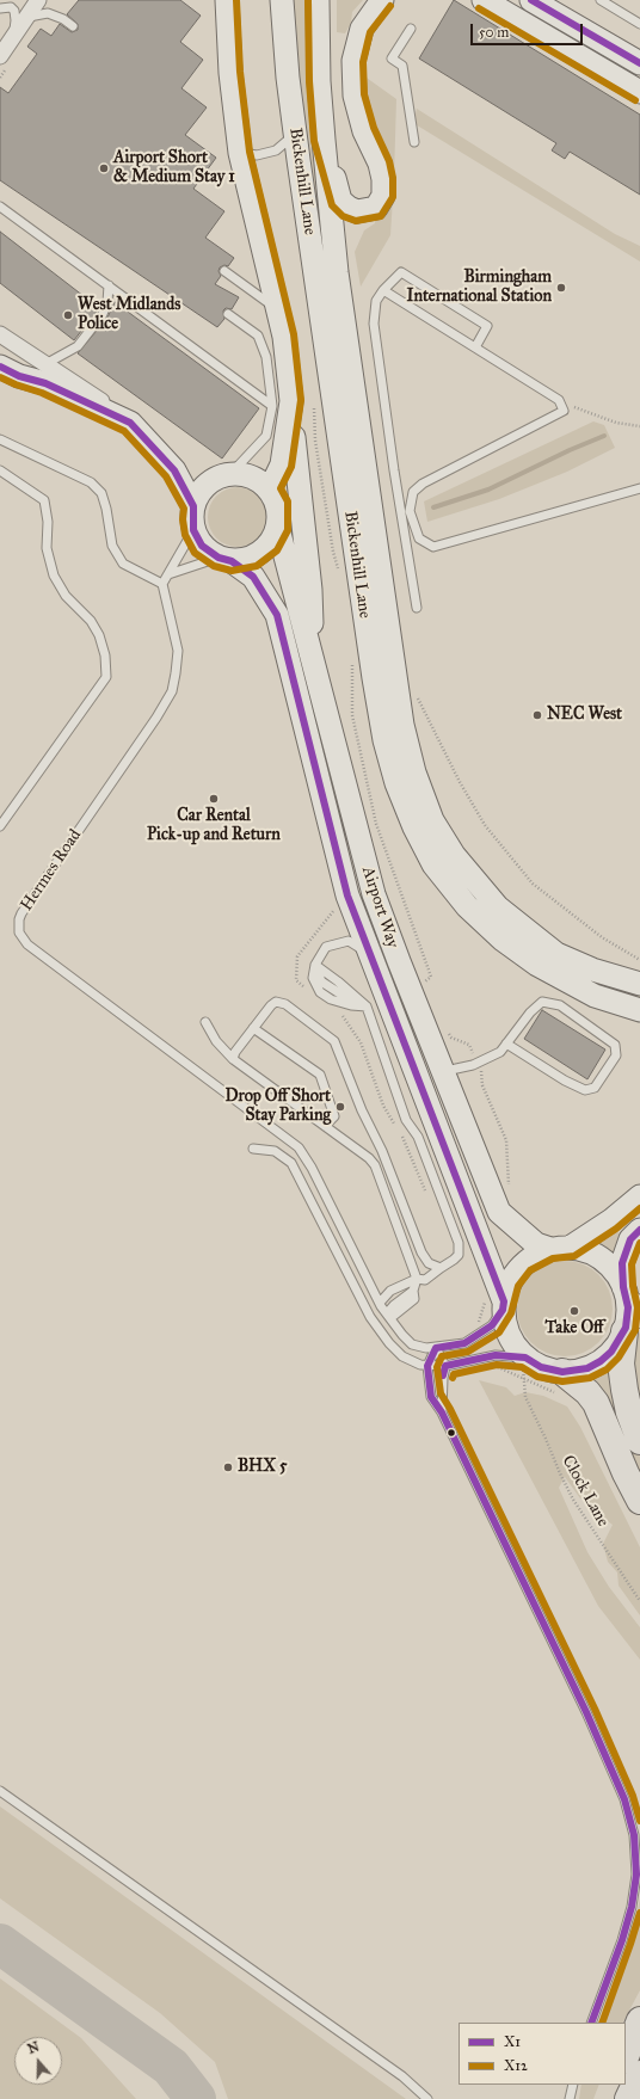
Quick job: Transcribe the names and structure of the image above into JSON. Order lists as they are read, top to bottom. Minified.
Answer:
{"streets":{"street":["Bickenhill Lane","Airport Way"],"lane":["Hermes Road"],"path":["Clock Lane"]},"crossings":[["Airport Way","Clock Lane"]],"places":["Airport Short & Medium Stay 1","Birmingham International Station","West Midlands Police","NEC West","Car Rental Pick-up and Return","Drop Off Short Stay Parking","Take Off","BHX 5"],"lines":["transit line X1","transit line X12"],"legend":["X1","X12"],"scale_bar":"50 m","north":"top"}
